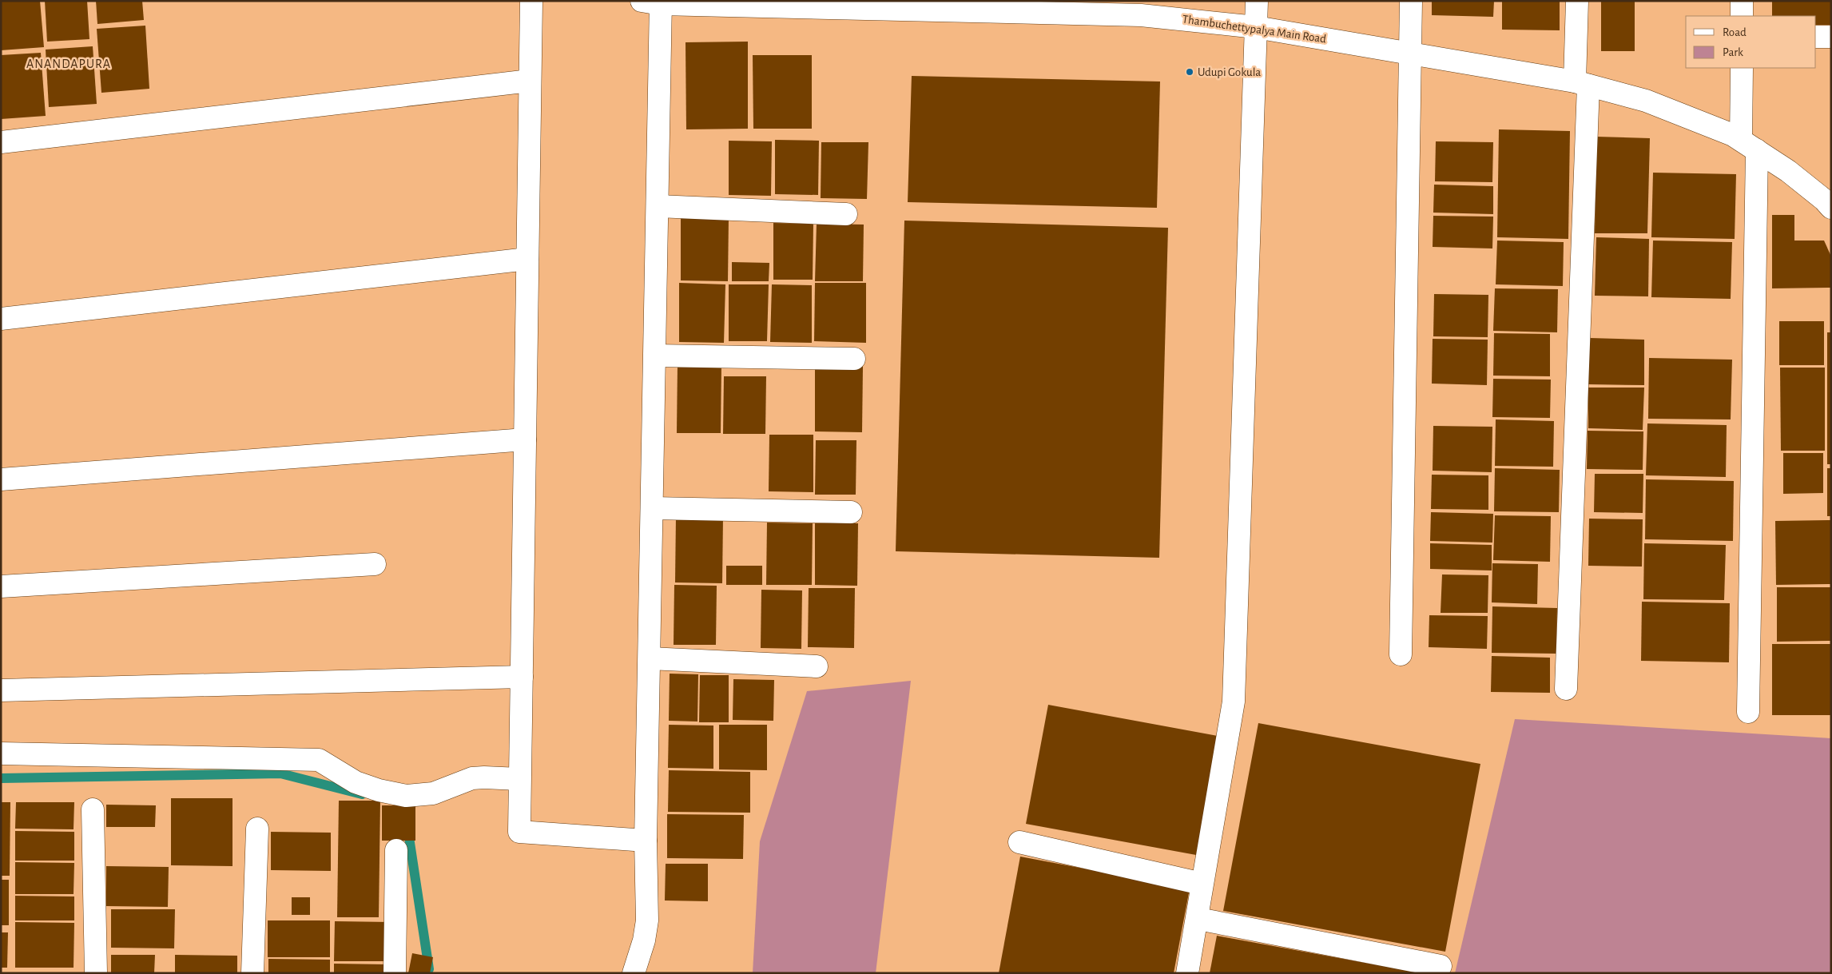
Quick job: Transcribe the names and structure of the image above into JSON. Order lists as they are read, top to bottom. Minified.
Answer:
{"streets":{"street":["Thambuchettypalya Main Road"]},"districts":["ANANDAPURA"],"places":["Udupi Gokula"],"legend":["Road","Park"]}
